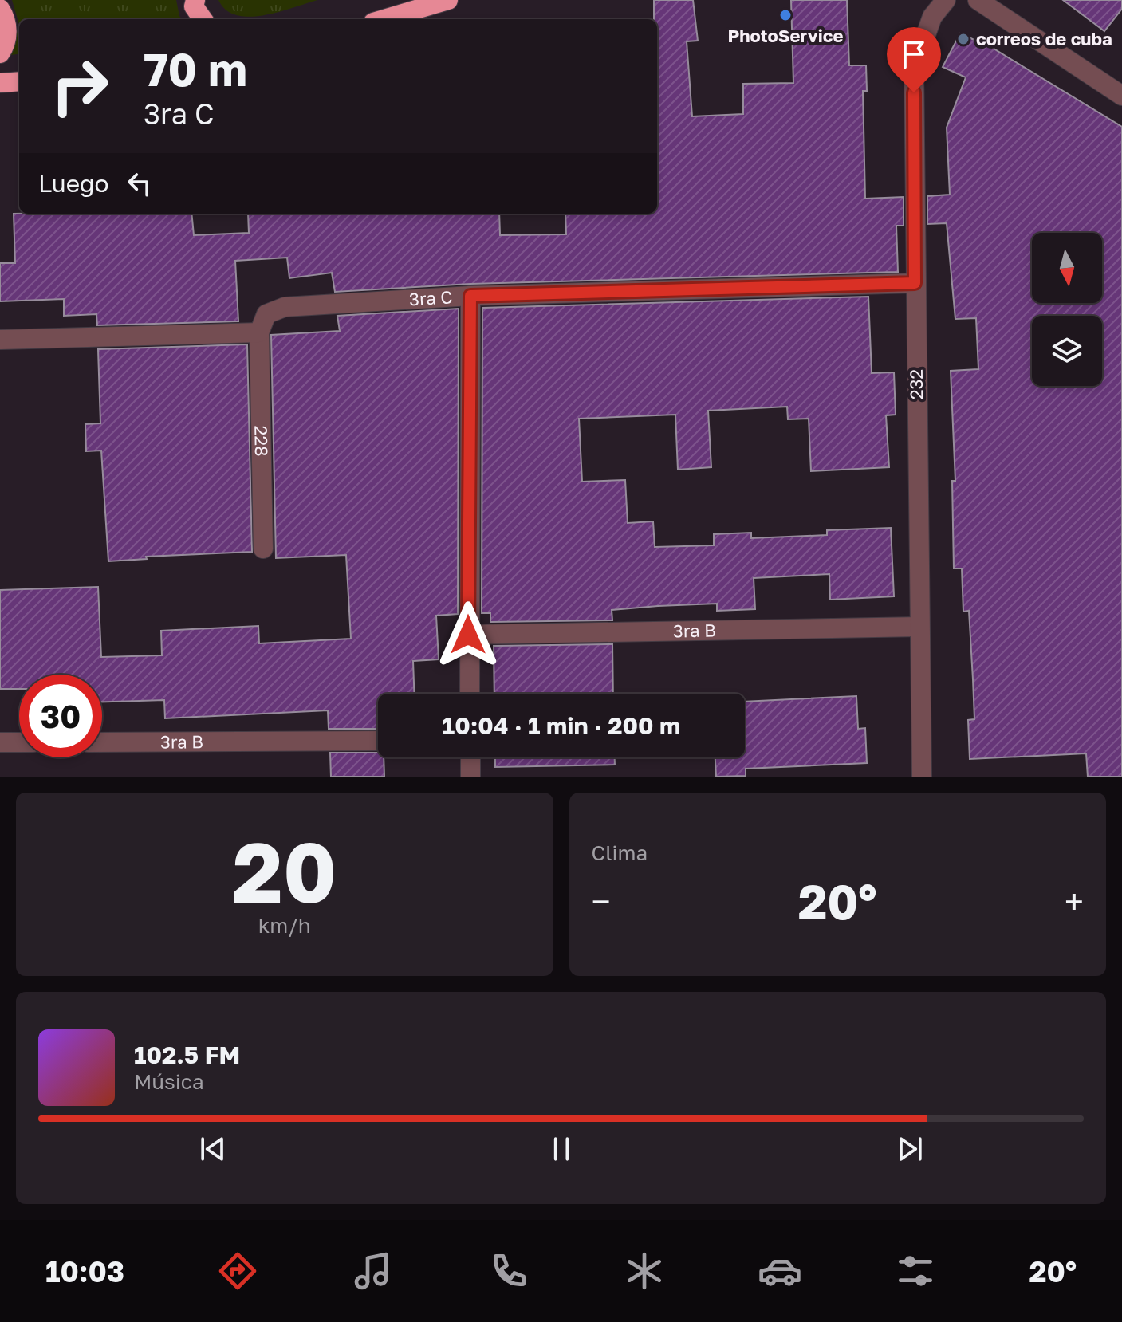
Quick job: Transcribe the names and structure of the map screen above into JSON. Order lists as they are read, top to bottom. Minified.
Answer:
{"streets":{"street":["3ra C","232","228","3ra B"]},"crossings":[["3ra C","232"],["3ra C","228"],["232","3ra B"]],"places":["PhotoService","correos de cuba"],"north":"bottom","page":{"turn":["70 m","3ra C"],"then":"Luego","limit":"30","trip":"10:04 · 1 min · 200 m","tile":[["20","km/h"],"Clima"],"heat":["−","20°","+"],"song":["102.5 FM","Música"],"tabs":["10:03","20°"]}}
